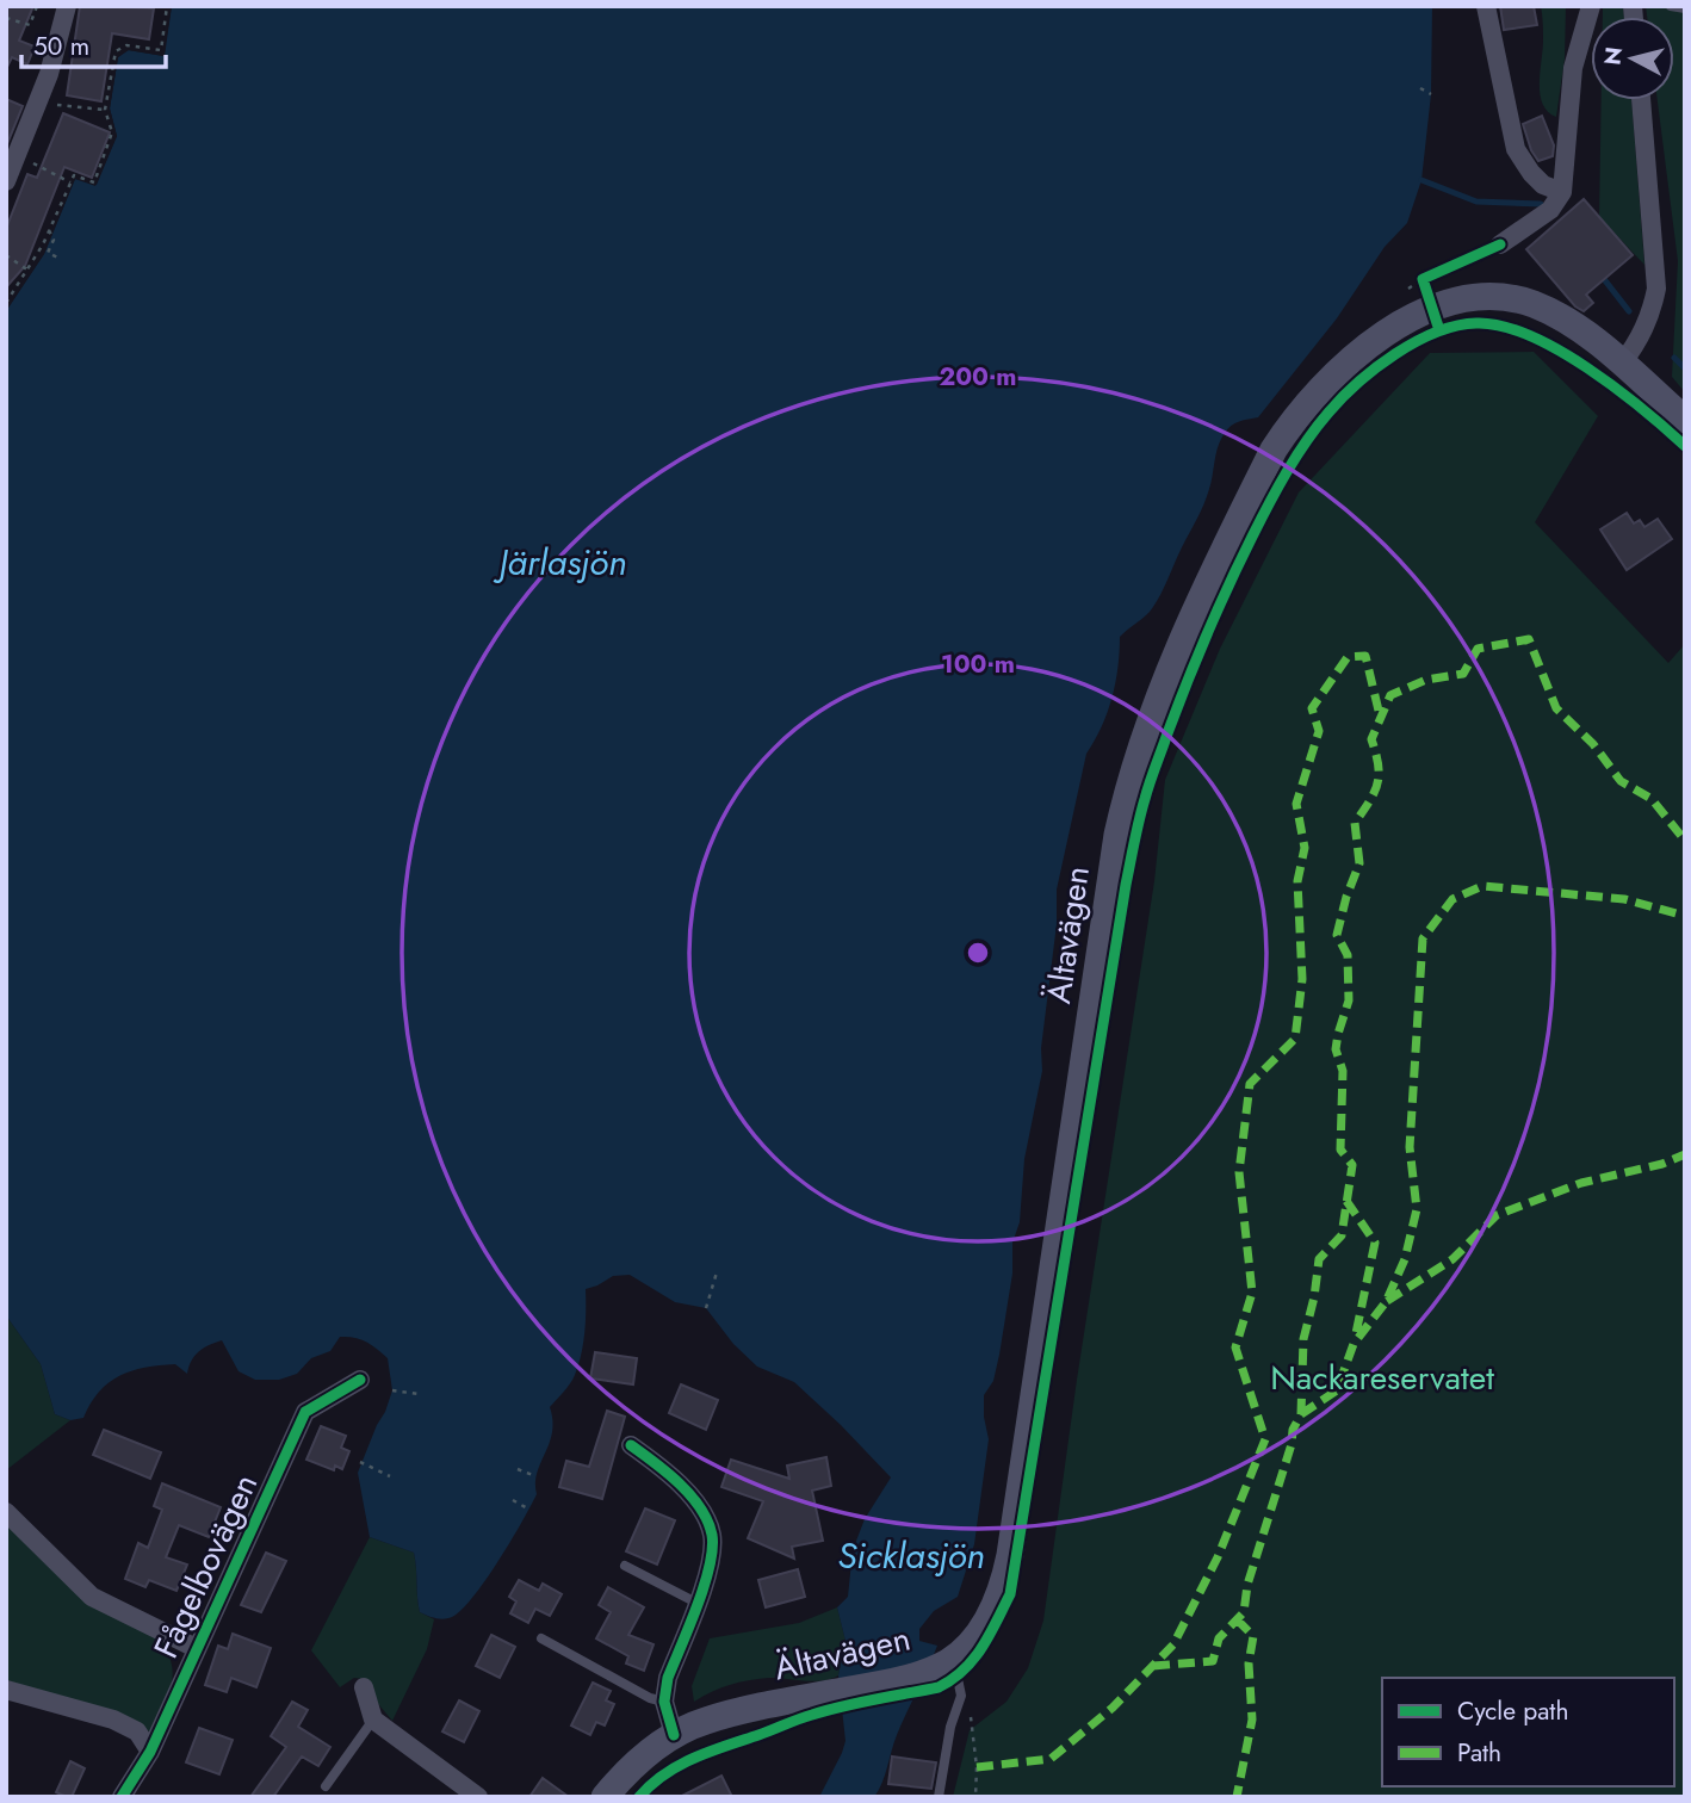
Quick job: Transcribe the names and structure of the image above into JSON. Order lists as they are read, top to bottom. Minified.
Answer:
{"streets":{"main road":["Ältavägen"],"street":["Fågelbovägen"]},"water":["Järlasjön","Sicklasjön"],"parks":["Nackareservatet"],"legend":["Cycle path","Path"],"scale_bar":"50 m","north":"left","rings":["200 m","100 m"]}
